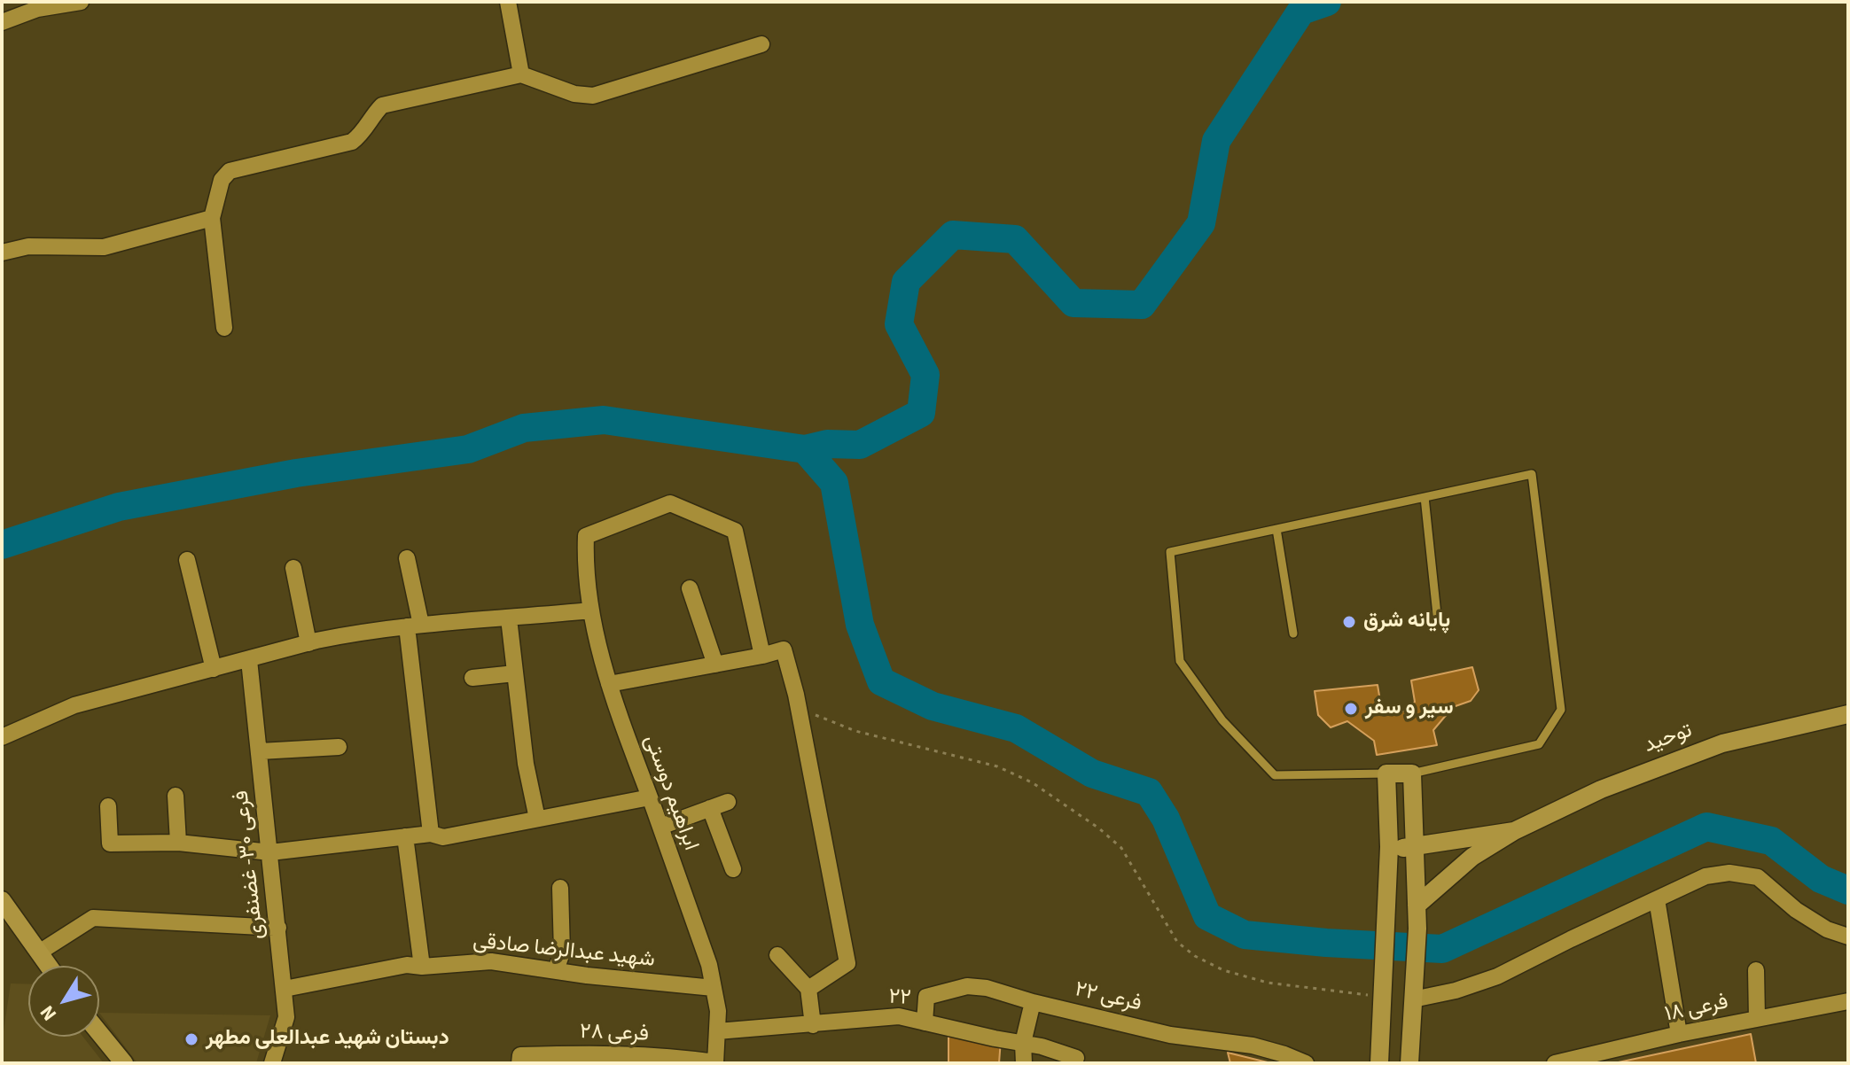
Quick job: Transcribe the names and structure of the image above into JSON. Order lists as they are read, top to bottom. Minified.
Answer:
{"streets":{"street":["توحید","ابراهیم دوستی","فرعی ۳۰- غضنفری","شهید عبدالرضا صادقی","فرعی ۲۲","۲۲","فرعی ۱۸","فرعی ۲۸"]},"crossings":[["ابراهیم دوستی","شهید عبدالرضا صادقی"],["ابراهیم دوستی","۲۲"],["ابراهیم دوستی","فرعی ۲۸"],["فرعی ۳۰- غضنفری","شهید عبدالرضا صادقی"],["فرعی ۲۲","۲۲"]],"places":["پایانه شرق","سیر و سفر","دبستان شهید عبدالعلی مطهر"],"north":"bottom left"}
